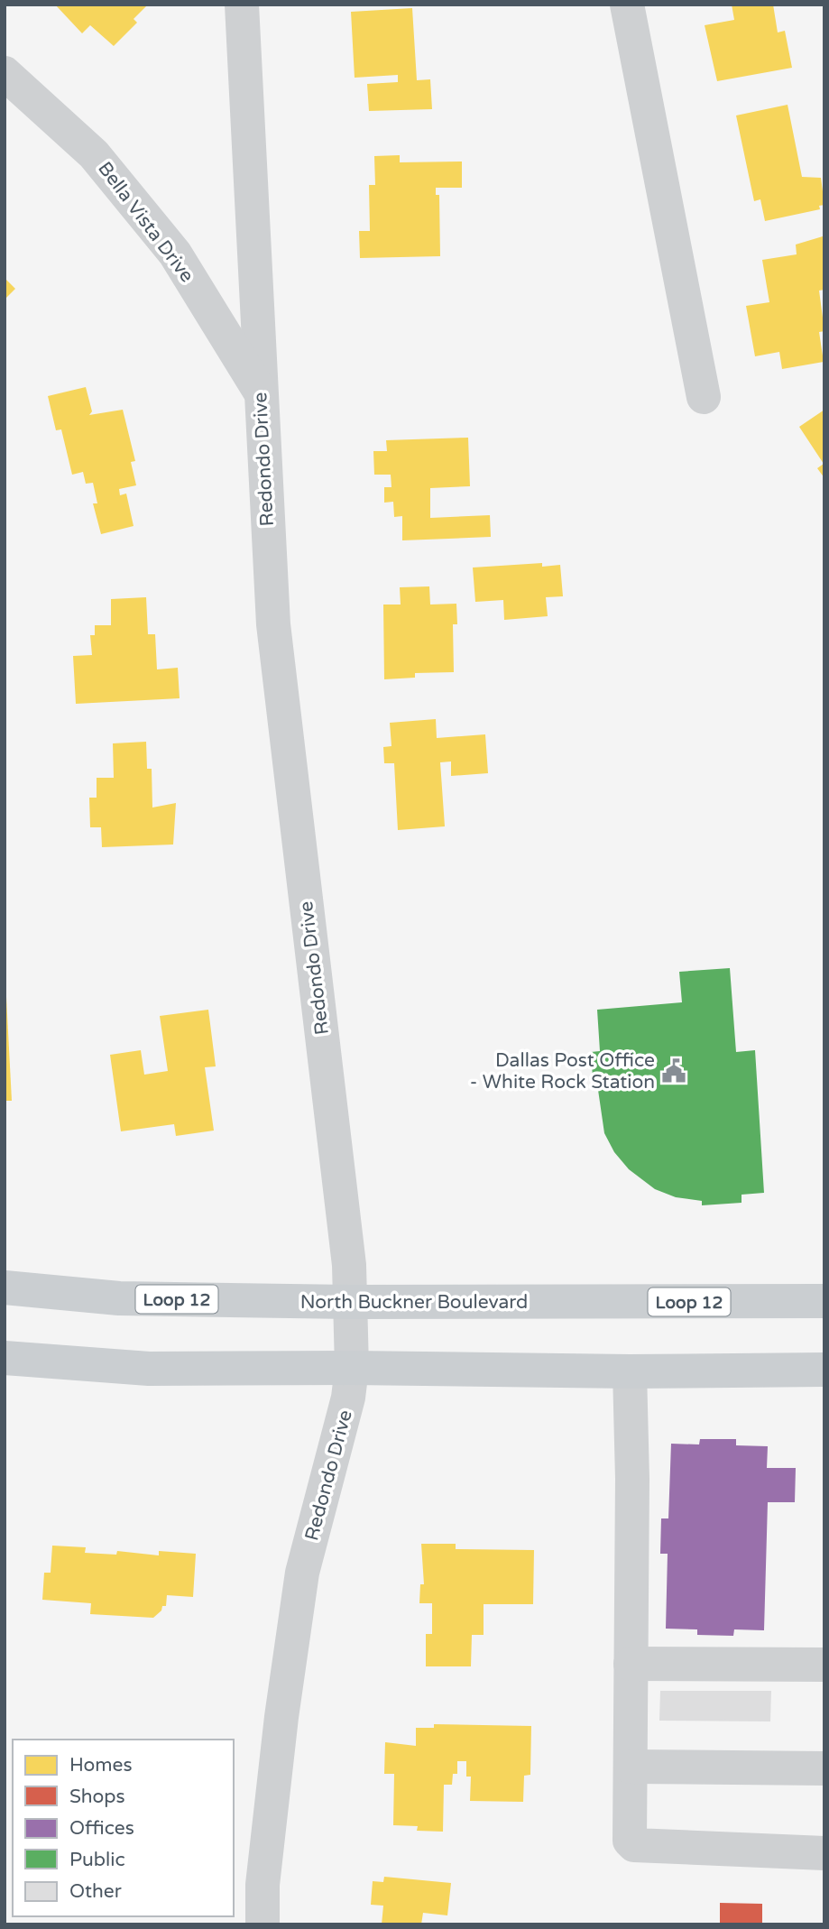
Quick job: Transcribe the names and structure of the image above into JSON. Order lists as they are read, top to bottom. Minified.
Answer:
{"streets":{"main road":["Loop 12","North Buckner Boulevard"],"street":["Bella Vista Drive","Redondo Drive"]},"crossings":[["Bella Vista Drive","Redondo Drive"],["Redondo Drive","North Buckner Boulevard"]],"places":{"public building":["Dallas Post Office - White Rock Station"]},"legend":["Homes","Shops","Offices","Public","Other"]}
